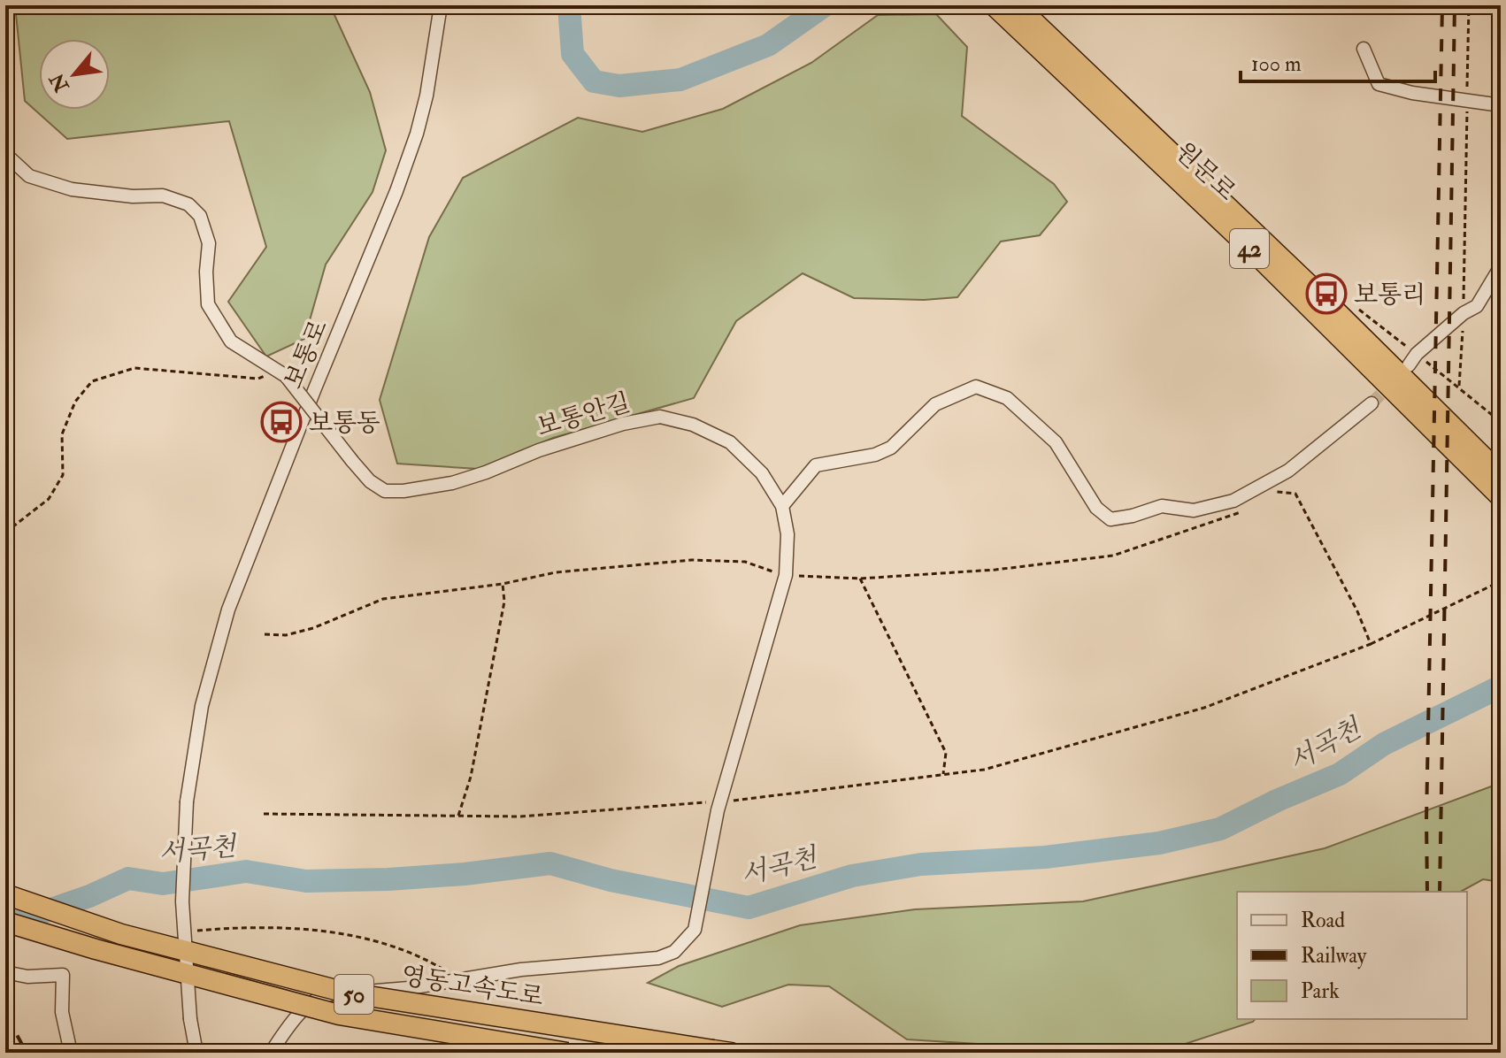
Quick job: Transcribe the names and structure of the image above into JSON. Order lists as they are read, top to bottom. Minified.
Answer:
{"streets":{"highway":["원문로","42","영동고속도로","50"],"street":["보통로","보통안길"]},"water":["서곡천"],"places":{"bus stop":["보통리","보통동"]},"legend":["Road","Railway","Park"],"scale_bar":"100 m","north":"bottom left"}
